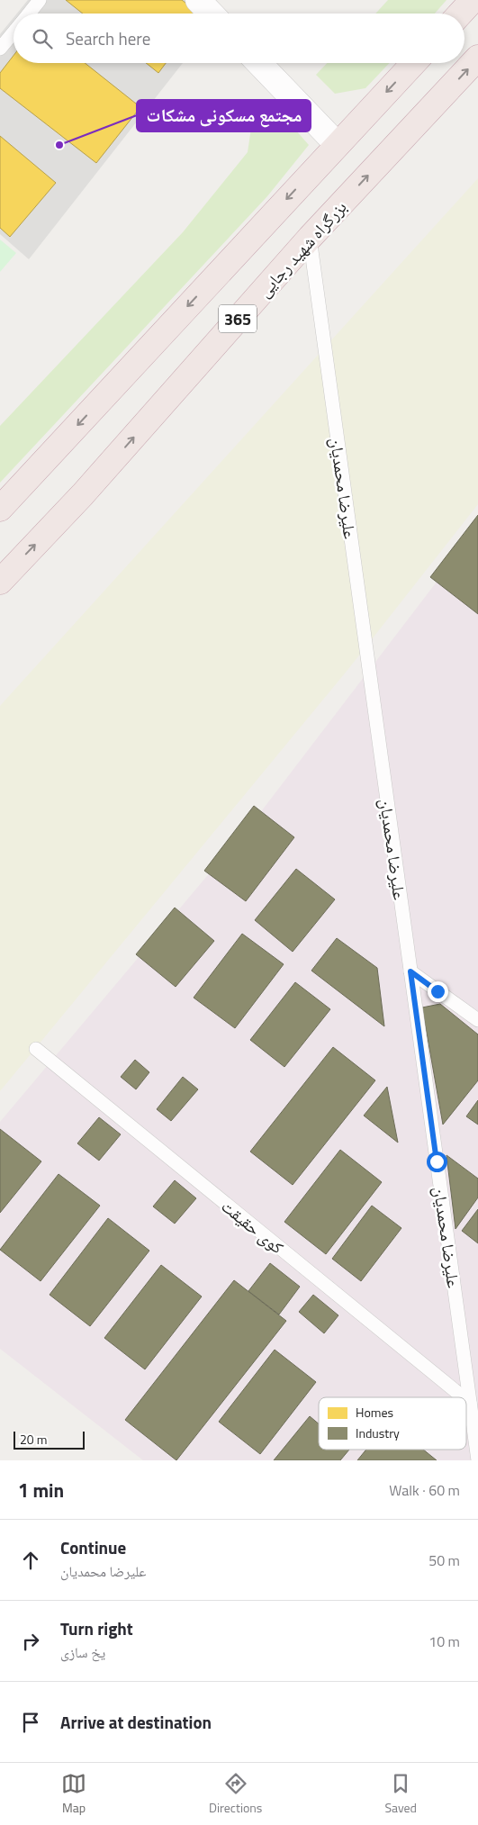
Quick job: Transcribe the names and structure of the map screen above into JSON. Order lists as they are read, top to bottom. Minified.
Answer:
{"streets":{"highway":["بزرگراه شهید رجایی","365"],"lane":["علیرضا محمدیان","کوی حقیقت"]},"crossings":[["بزرگراه شهید رجایی","علیرضا محمدیان"],["علیرضا محمدیان","کوی حقیقت"]],"places":["مجتمع مسکونی مشکات"],"legend":["Homes","Industry"],"scale_bar":"20 m","page":{"search":"Search here","scale":"20 m","heading":["1 min","Walk · 60 m"],"list":[["Continue","علیرضا محمدیان","50 m"],["Turn right","یخ سازی","10 m"],"Arrive at destination"],"nav":["Map","Directions","Saved"]}}
